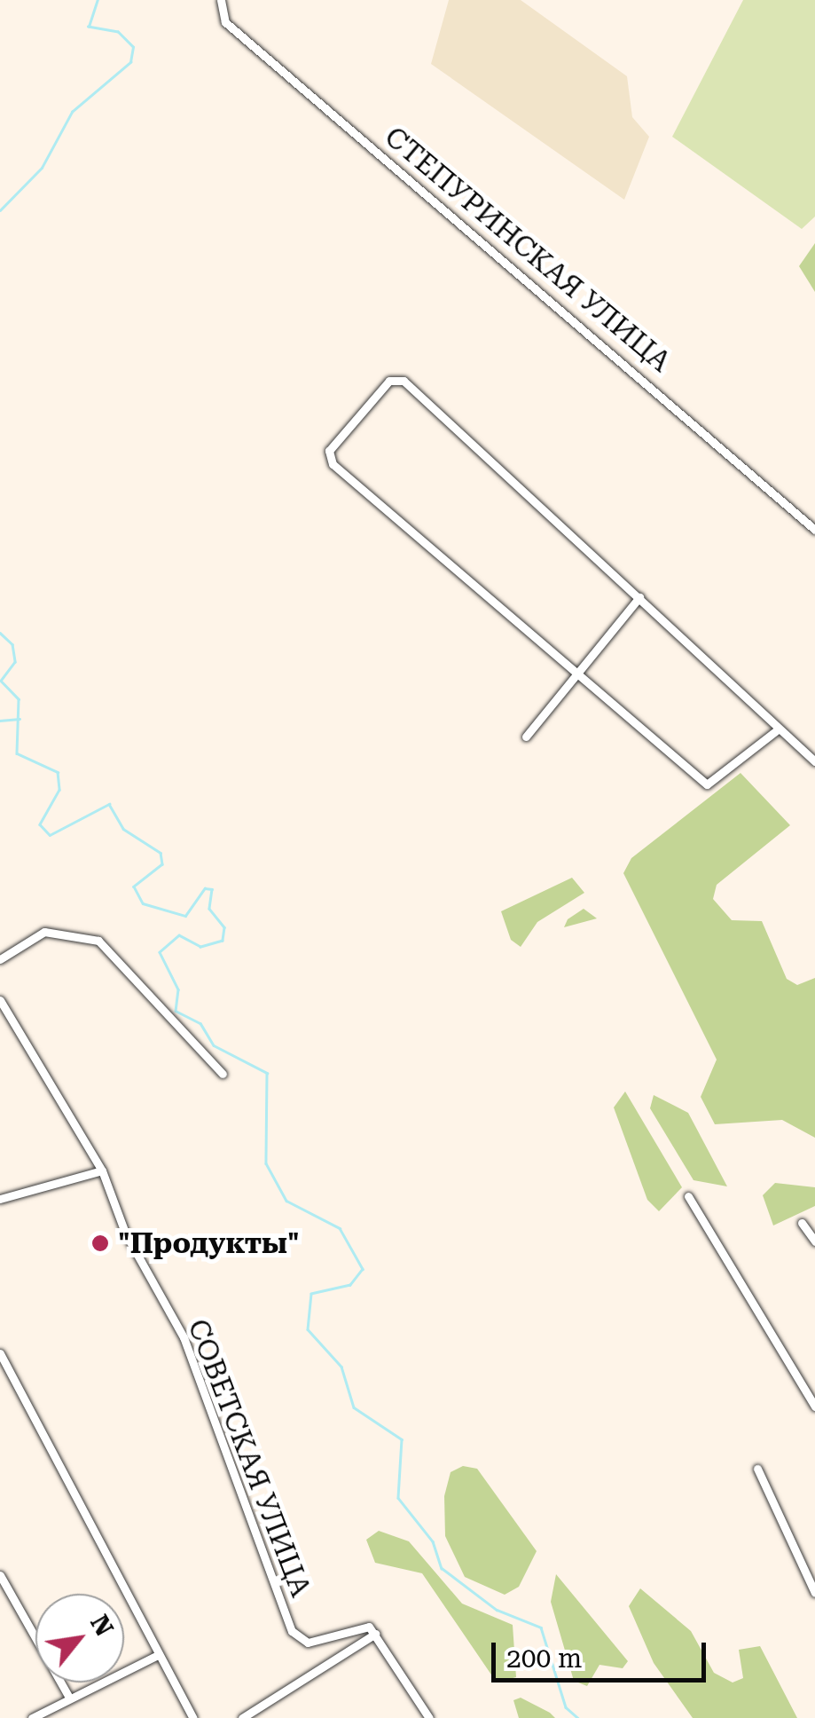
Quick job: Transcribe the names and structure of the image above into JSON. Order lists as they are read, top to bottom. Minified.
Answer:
{"streets":{"street":["СТЕПУРИНСКАЯ УЛИЦА","СОВЕТСКАЯ УЛИЦА"]},"places":["\"Продукты\""],"scale_bar":"200 m","north":"top right"}
